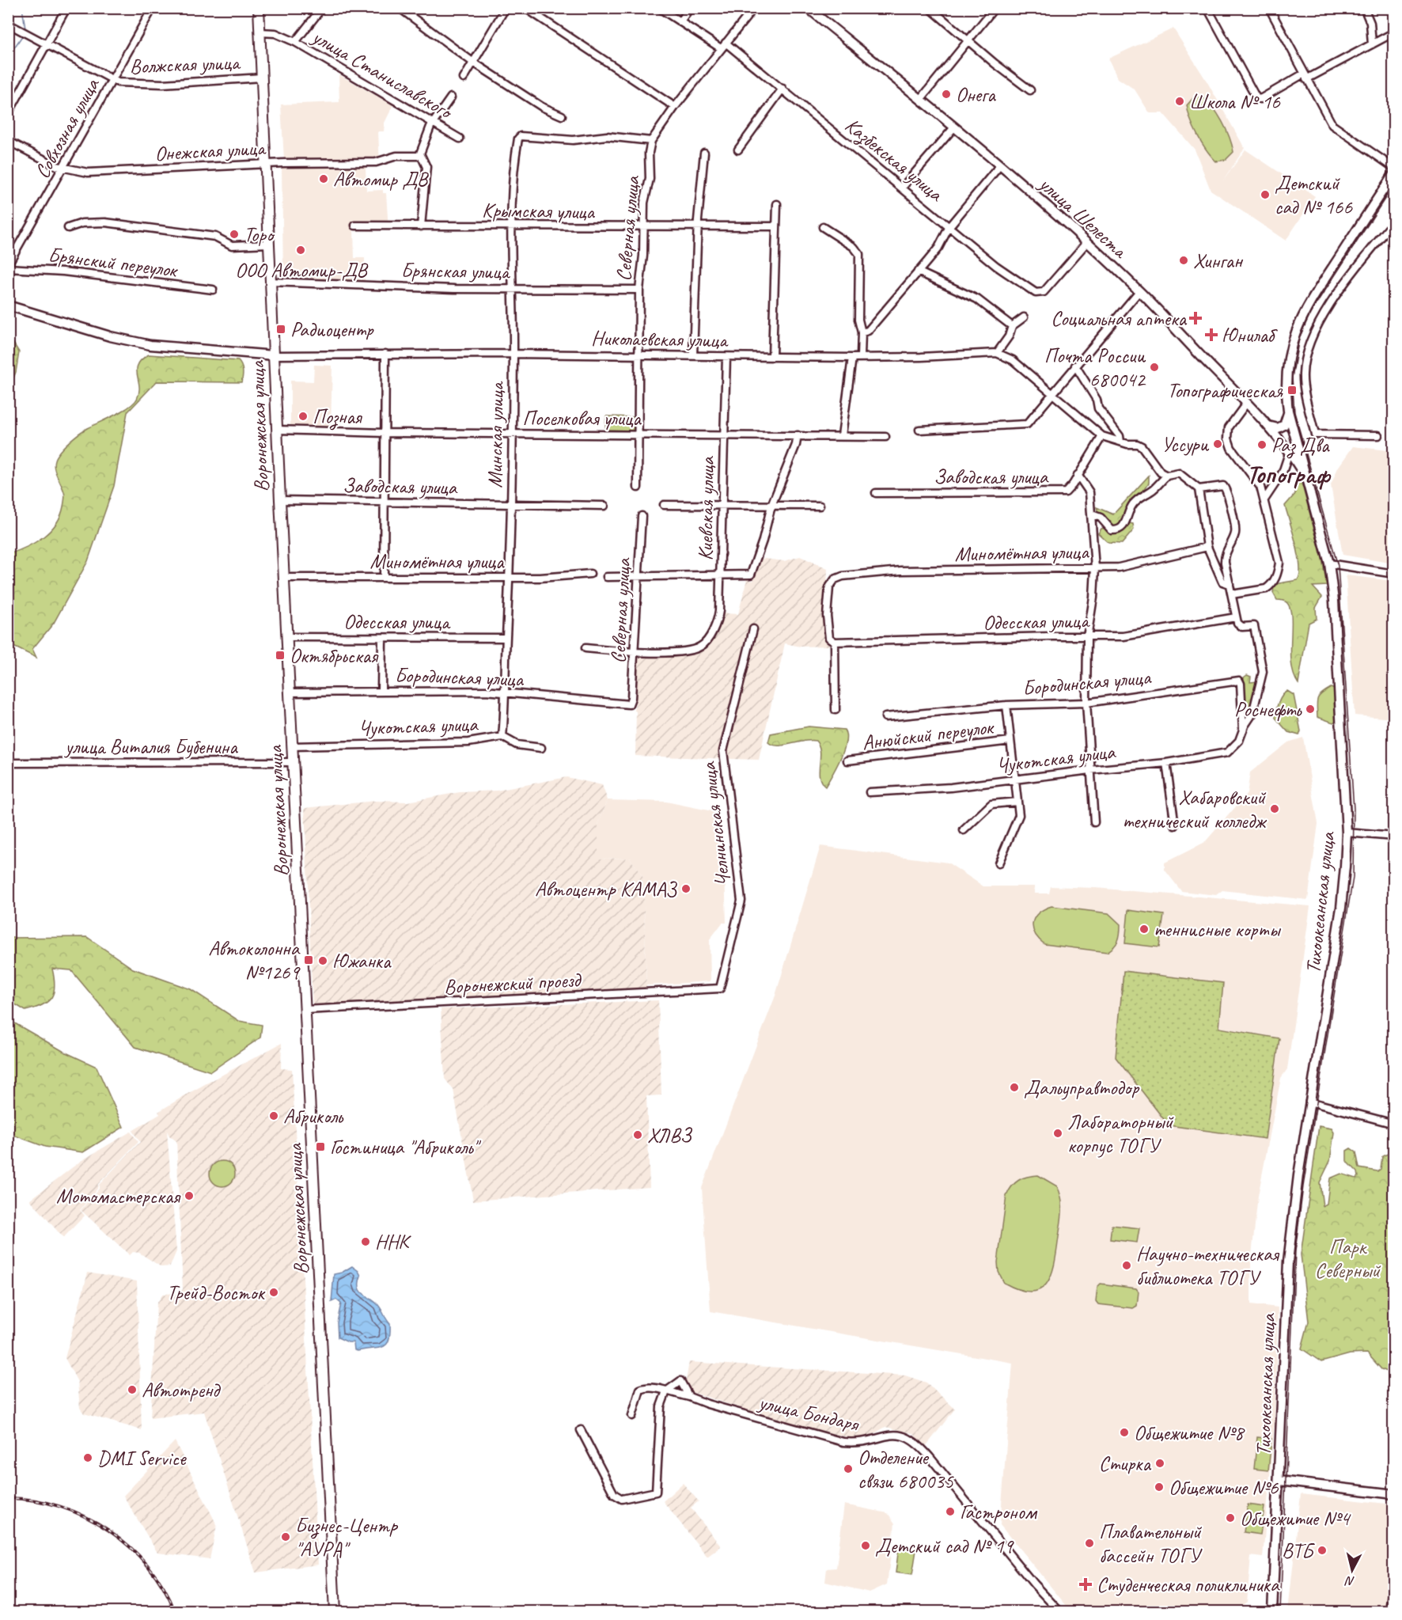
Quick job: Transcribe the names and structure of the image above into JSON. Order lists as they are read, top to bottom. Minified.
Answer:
{"streets":{"highway":["Воронежская улица"],"main road":["улица Шелеста","Тихоокеанская улица"],"street":["Волжская улица","улица Станиславского","Совхозная улица","Онежская улица","Казбекская улица","Крымская улица","Северная улица","Брянский переулок","Брянская улица","Николаевская улица","Поселковая улица","Минская улица","Заводская улица","Киевская улица","Миномётная улица","Одесская улица","Бородинская улица","Чукотская улица","Анюйский переулок","улица Виталия Бубенина","Челнинская улица","Воронежский проезд","улица Бондаря"]},"crossings":[["Волжская улица","Совхозная улица"],["Волжская улица","Воронежская улица"],["улица Станиславского","Воронежская улица"],["Совхозная улица","Онежская улица"],["Онежская улица","Воронежская улица"],["Казбекская улица","улица Шелеста"],["Казбекская улица","Северная улица"],["Крымская улица","Северная улица"],["Крымская улица","Минская улица"],["улица Шелеста","Тихоокеанская улица"],["Северная улица","Брянская улица"],["Северная улица","Николаевская улица"],["Северная улица","Поселковая улица"],["Северная улица","Минская улица"],["Северная улица","Киевская улица"],["Северная улица","Бородинская улица"],["Брянская улица","Воронежская улица"],["Брянская улица","Минская улица"],["Николаевская улица","Воронежская улица"],["Николаевская улица","Минская улица"],["Николаевская улица","Киевская улица"],["Поселковая улица","Воронежская улица"],["Поселковая улица","Минская улица"],["Поселковая улица","Киевская улица"],["Воронежская улица","Заводская улица"],["Воронежская улица","Миномётная улица"],["Воронежская улица","Одесская улица"],["Воронежская улица","Бородинская улица"],["Воронежская улица","Чукотская улица"],["Воронежская улица","улица Виталия Бубенина"],["Воронежская улица","Воронежский проезд"],["Минская улица","Заводская улица"],["Минская улица","Миномётная улица"],["Минская улица","Одесская улица"],["Минская улица","Бородинская улица"],["Минская улица","Чукотская улица"],["Миномётная улица","Одесская улица"],["Бородинская улица","Чукотская улица"],["Челнинская улица","Воронежский проезд"]],"districts":["Топограф"],"parks":["Парк Северный"],"places":{"other":["Онега","Школа № 16","Автомир ДВ","Детский сад № 166","Торо","ООО Автомир-ДВ","Хинган","Почта России 680042","Позная","Уссури","Раз Два","Роснефть","Хабаровский технический колледж","Автоцентр КАМАЗ","теннисные корты","Южанка","Дальуправтодор","Абриколь","Лабораторный корпус ТОГУ","ХЛВЗ","Мотомастерская","ННК","Научно-техническая библиотека ТОГУ","Трейд-Восток","Автотренд","Общежитие №8","DMI Service","Стирка","Отделение связи 680035","Общежитие №6","Гастроном","Общежитие №4","Бизнес-Центр \"АУРА\"","Плавательный бассейн ТОГУ","Детский сад № 19","ВТБ"],"health":["Социальная аптека","Юнилаб","Студенческая поликлиника"],"transit":["Радиоцентр","Топографическая","Октябрьская","Автоколонна №1269","Гостиница \"Абриколь\""]},"north":"bottom"}
